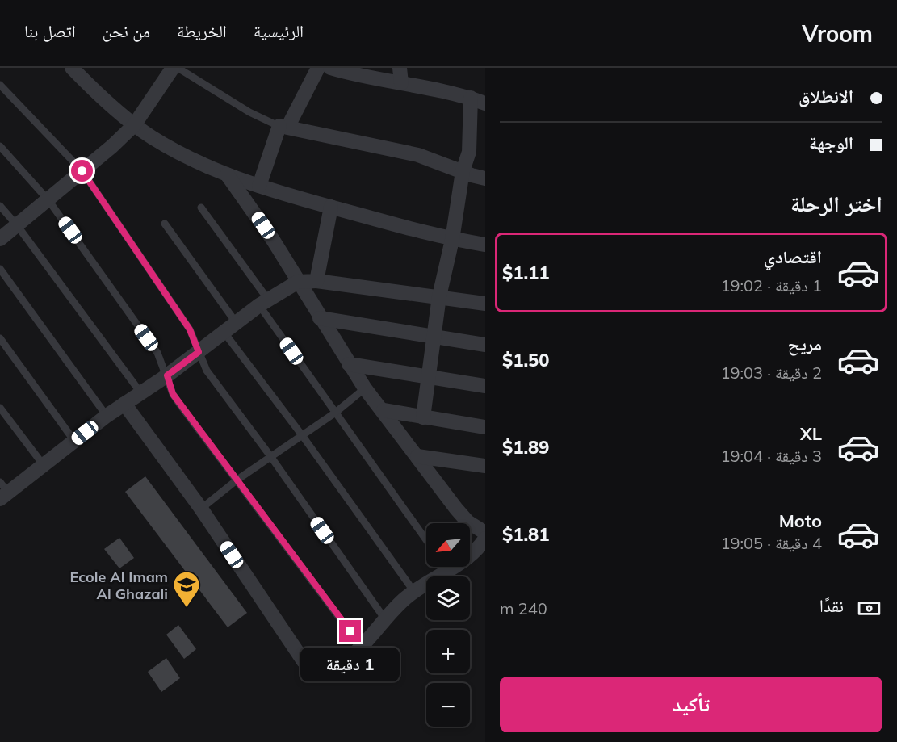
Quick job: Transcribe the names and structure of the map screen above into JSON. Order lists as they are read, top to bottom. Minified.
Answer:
{"places":{"school or university":["Ecole Al Imam Al Ghazali"]},"north":"bottom left","page":{"header":"Vroom","nav":["الرئيسية","الخريطة","من نحن","اتصل بنا"],"banner":["الانطلاق","الوجهة"],"heading":"اختر الرحلة","list":[{"name":"اقتصادي","note":"1 دقيقة · 19:02","value":"$1.11"},{"name":"مريح","note":"2 دقيقة · 19:03","value":"$1.50"},{"name":"XL","note":"3 دقيقة · 19:04","value":"$1.89"},{"name":"Moto","note":"4 دقيقة · 19:05","value":"$1.81"}],"map_buttons":["+","−"],"pay":["نقدًا","240 m"],"bubble":"1 دقيقة","buttons":"تأكيد"}}
